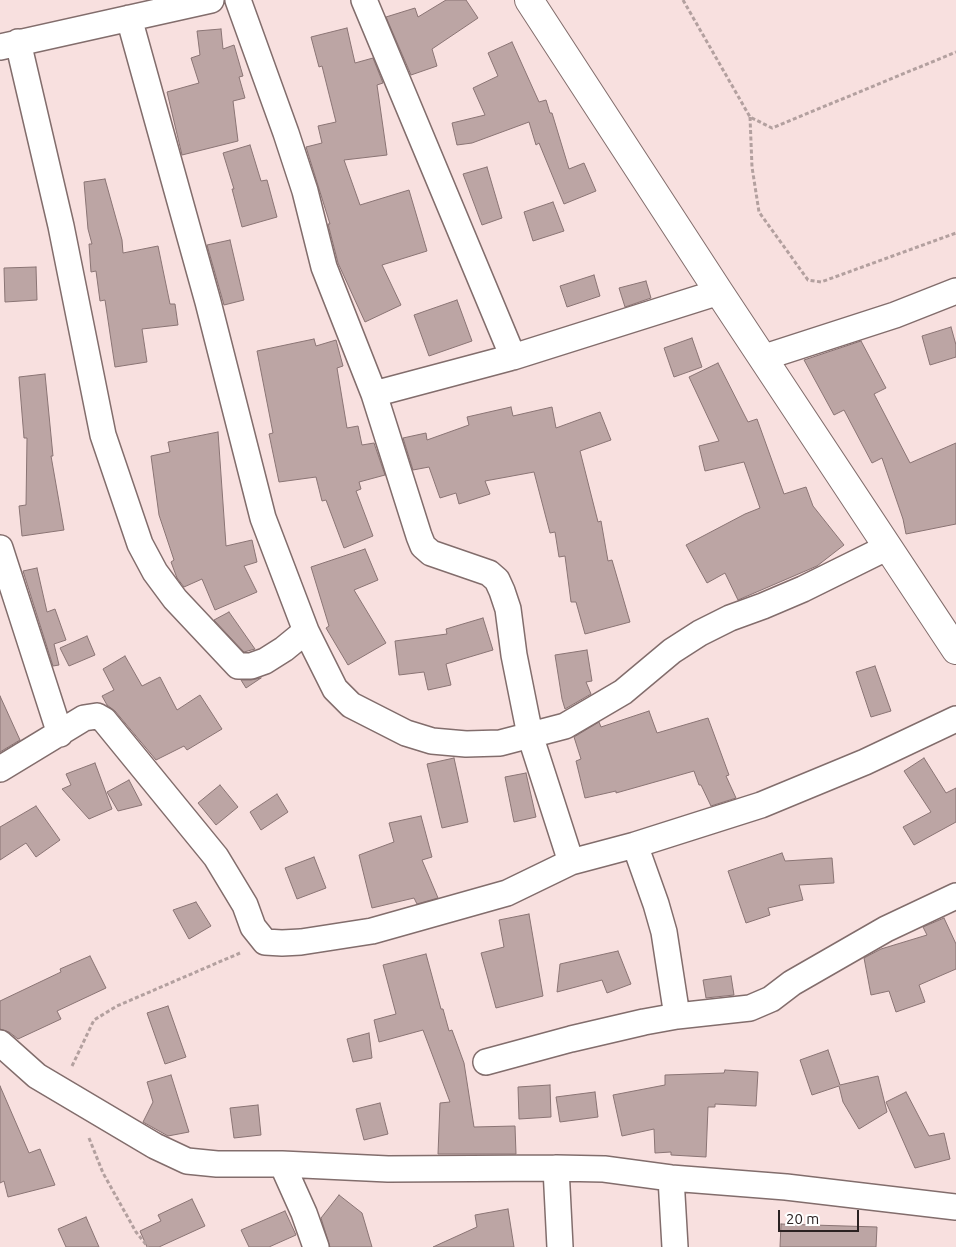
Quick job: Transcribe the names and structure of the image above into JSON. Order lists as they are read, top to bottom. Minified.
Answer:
{"scale_bar":"20 m"}
